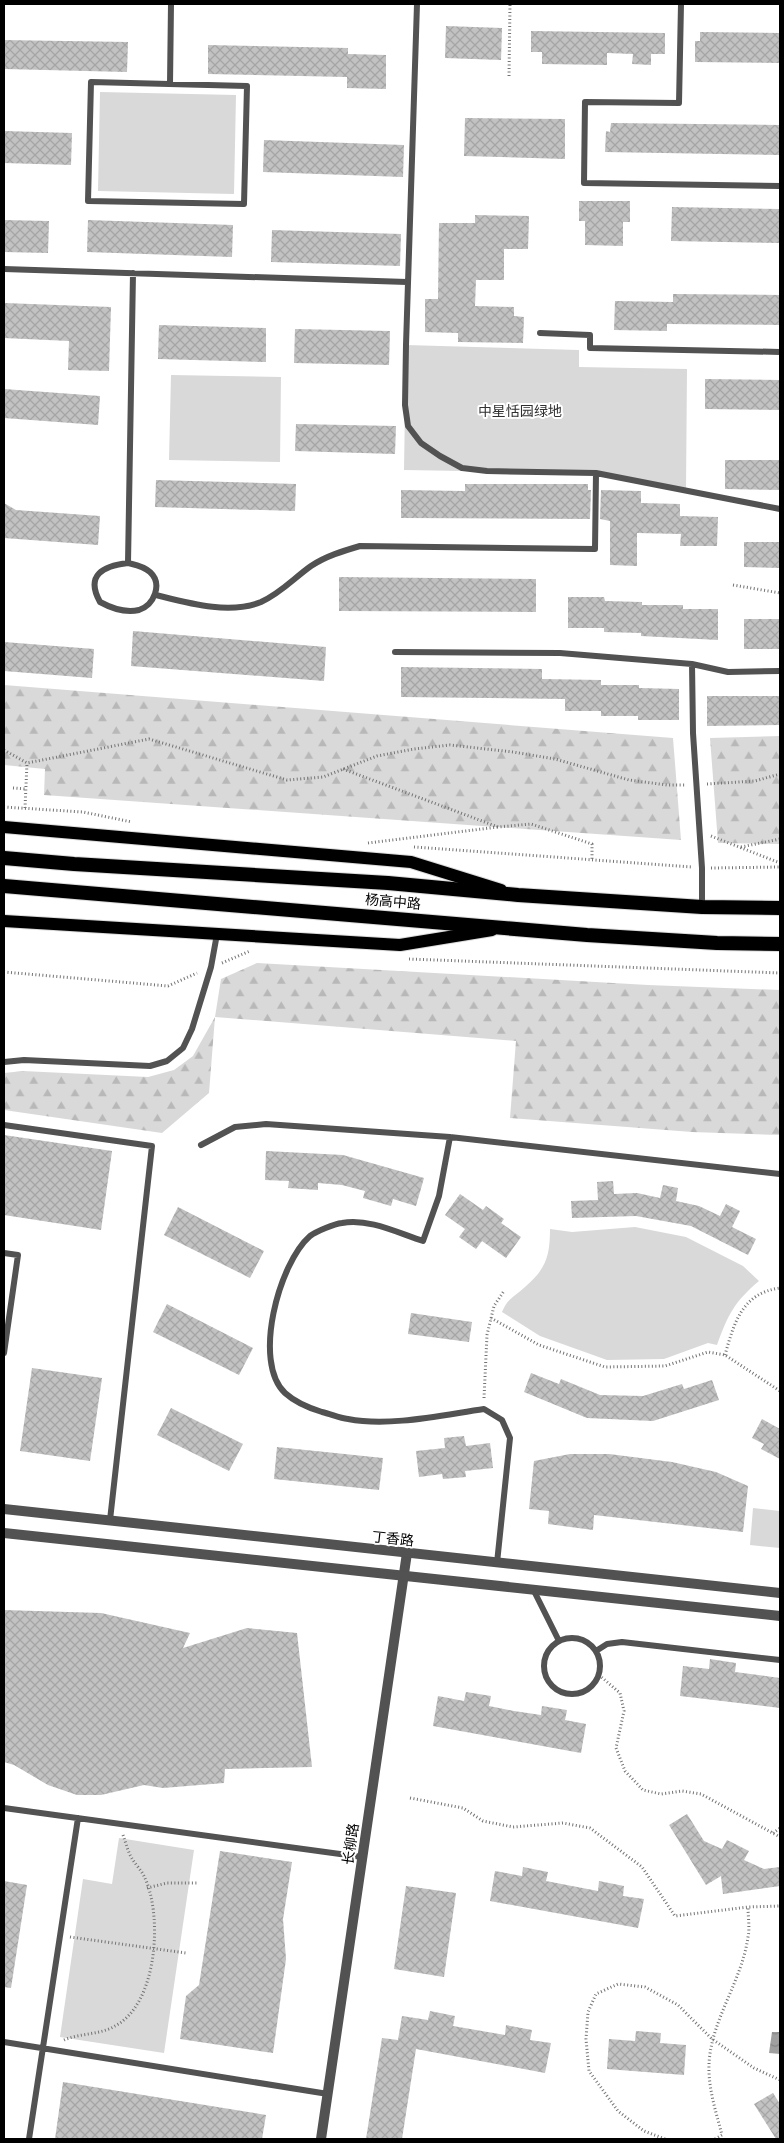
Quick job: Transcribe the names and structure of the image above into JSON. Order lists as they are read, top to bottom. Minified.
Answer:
{"streets":{"highway":["杨高中路"],"street":["丁香路","长柳路"]},"crossings":[["丁香路","长柳路"]],"parks":["中星恬园绿地"]}
